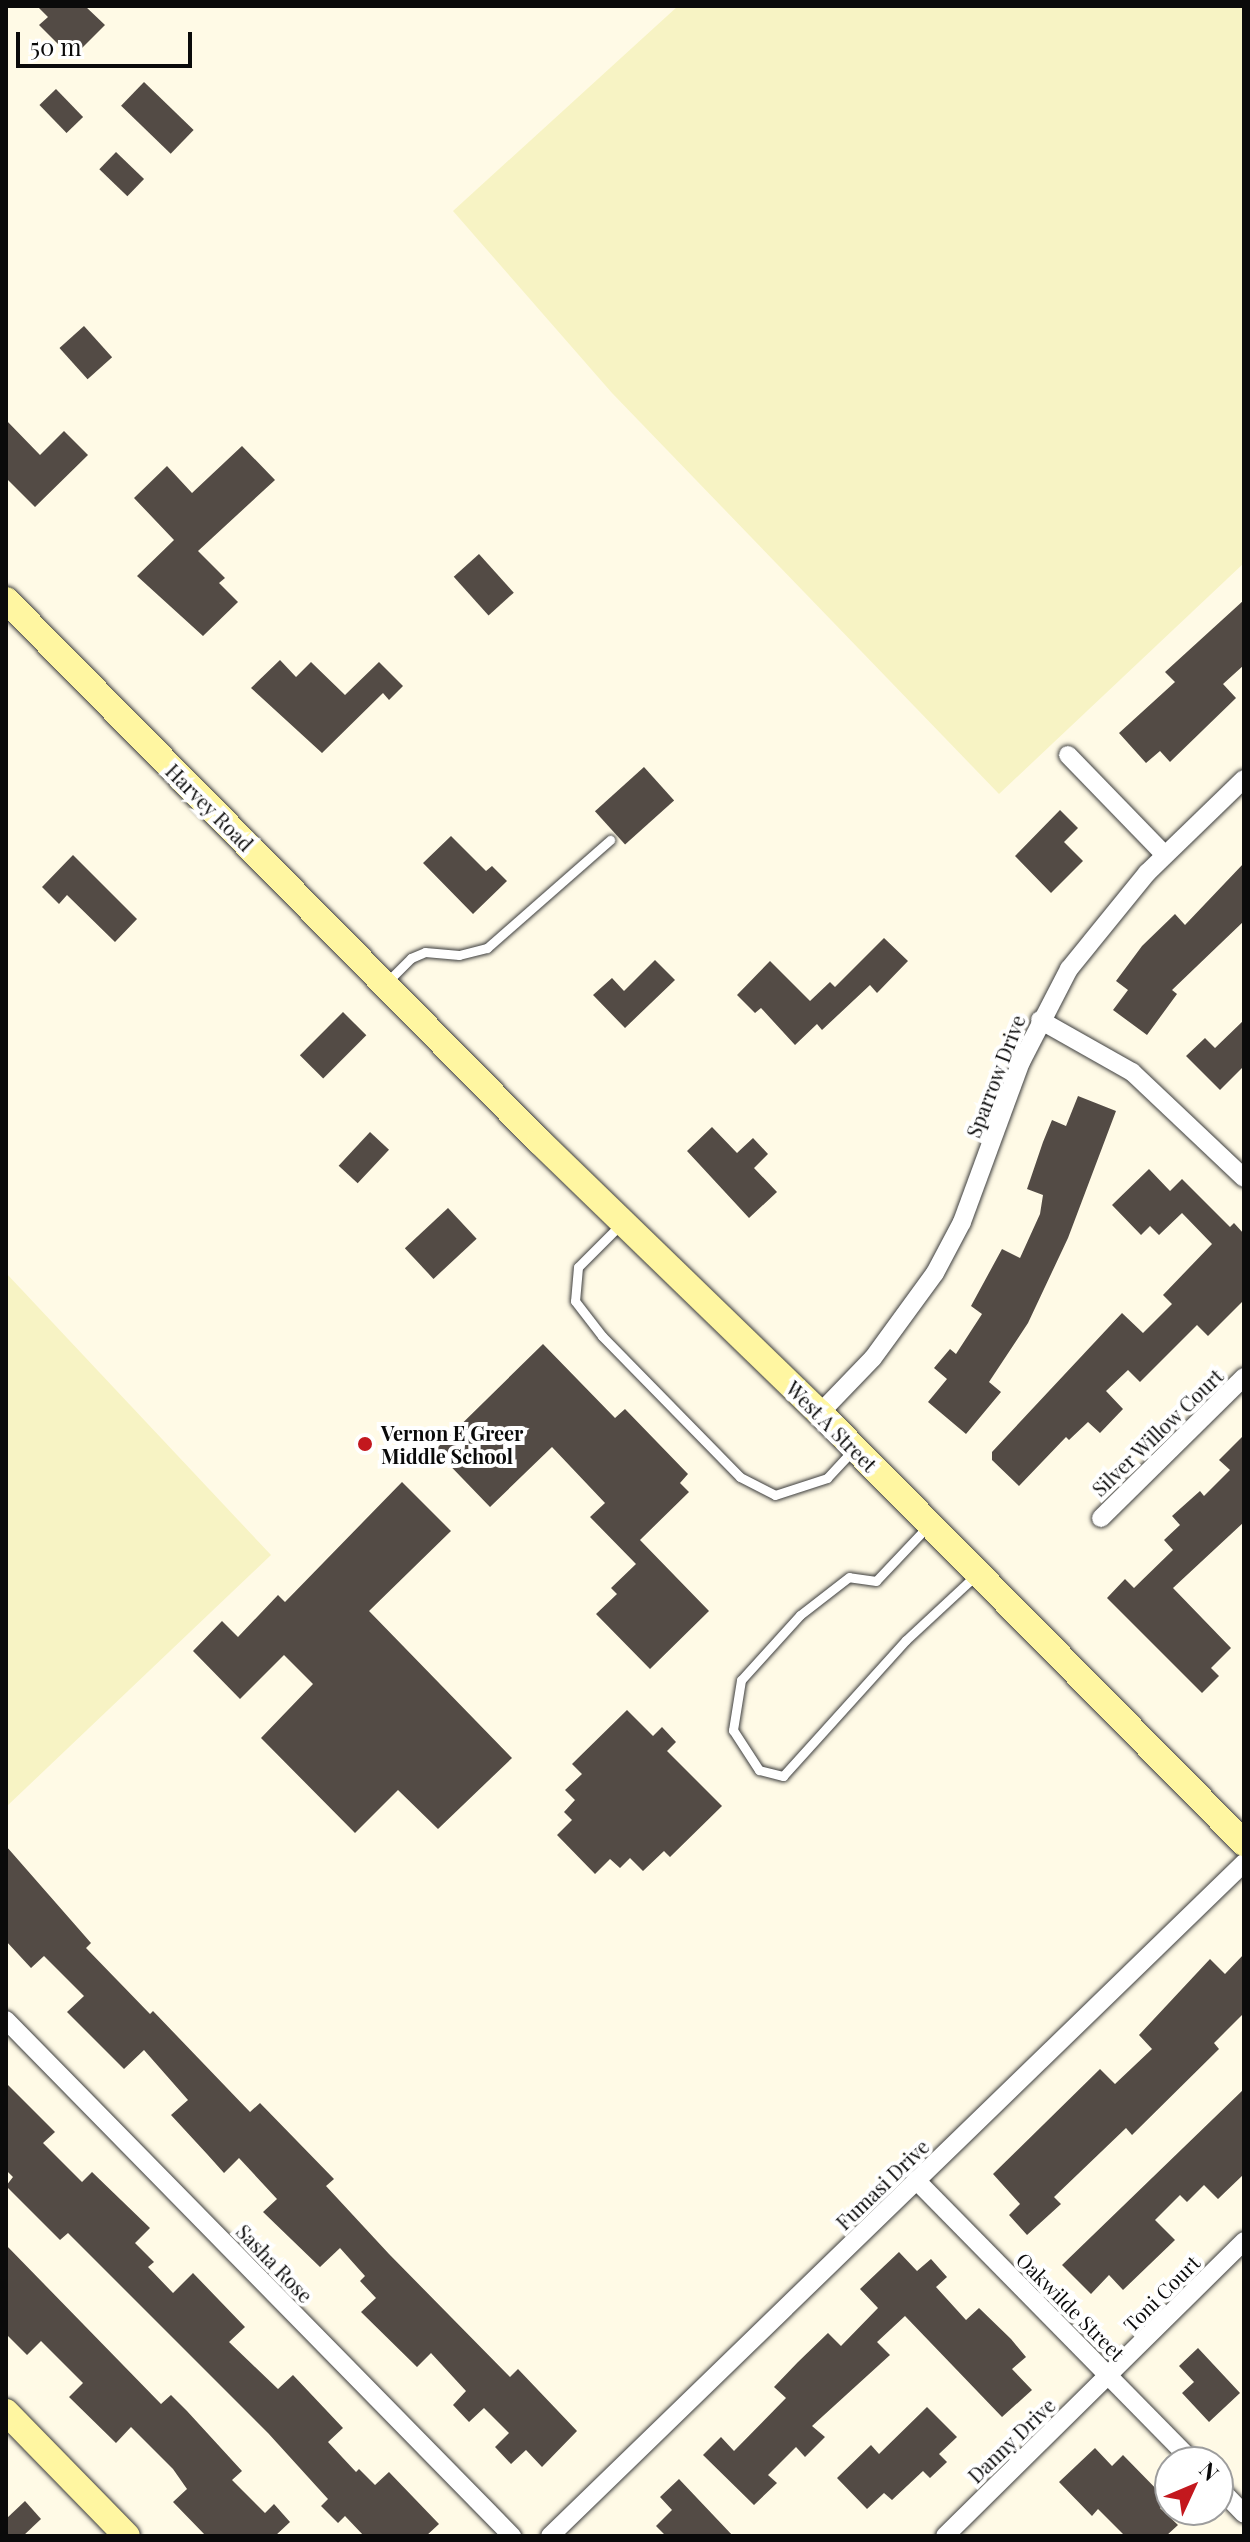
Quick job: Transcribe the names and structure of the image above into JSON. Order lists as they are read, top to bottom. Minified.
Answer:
{"streets":{"street":["Harvey Road","Sparrow Drive","West A Street","Silver Willow Court","Fumasi Drive","Sasha Rose","Toni Court","Oakwilde Street","Danny Drive"]},"crossings":[["Harvey Road","West A Street"],["Sparrow Drive","West A Street"],["Fumasi Drive","Oakwilde Street"],["Toni Court","Oakwilde Street"],["Toni Court","Danny Drive"],["Oakwilde Street","Danny Drive"]],"places":["Vernon E Greer Middle School"],"scale_bar":"50 m","north":"top right"}
